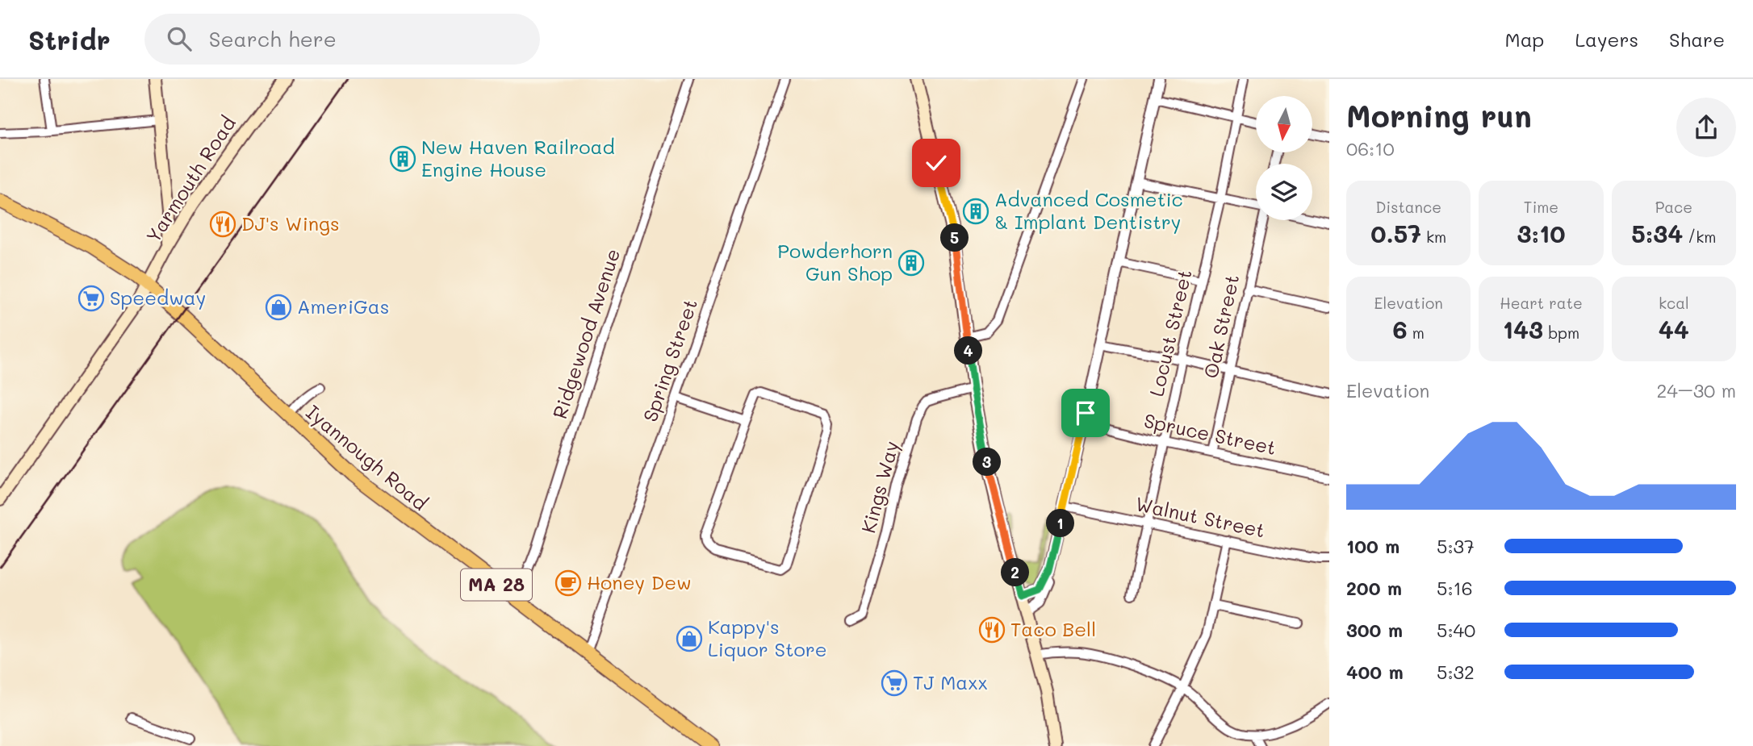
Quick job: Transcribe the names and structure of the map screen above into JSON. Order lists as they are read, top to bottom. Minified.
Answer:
{"streets":{"main road":["Yarmouth Road","Iyannough Road","MA 28"],"street":["Oak Street","Locust Street","Ridgewood Avenue","Spring Street","Spruce Street","Kings Way","Walnut Street"]},"crossings":[["Yarmouth Road","Iyannough Road"],["Oak Street","Spruce Street"],["Locust Street","Spruce Street"],["Locust Street","Walnut Street"],["Ridgewood Avenue","Iyannough Road"],["Spring Street","Iyannough Road"]],"places":{"building":["New Haven Railroad Engine House","Advanced Cosmetic & Implant Dentistry","Powderhorn Gun Shop"],"restaurant":["DJ's Wings","Taco Bell"],"supermarket":["Speedway","TJ Maxx"],"shop":["AmeriGas","Kappy's Liquor Store"],"cafe":["Honey Dew"]},"north":"bottom","page":{"header":"Stridr","search":"Search here","nav":["Map","Layers","Share"],"heading":["Morning run","06:10"],"stats":[["Distance","0.57 km"],["Time","3:10"],["Pace","5:34 /km"],["Elevation","6 m"],["Heart rate","143 bpm"],["kcal","44"]],"pins":["5","4","3","1","2"],"chart":["Elevation","24–30 m"],"list":[{"name":"100 m","note":"5:37"},{"name":"200 m","note":"5:16"},{"name":"300 m","note":"5:40"},{"name":"400 m","note":"5:32"}]}}
